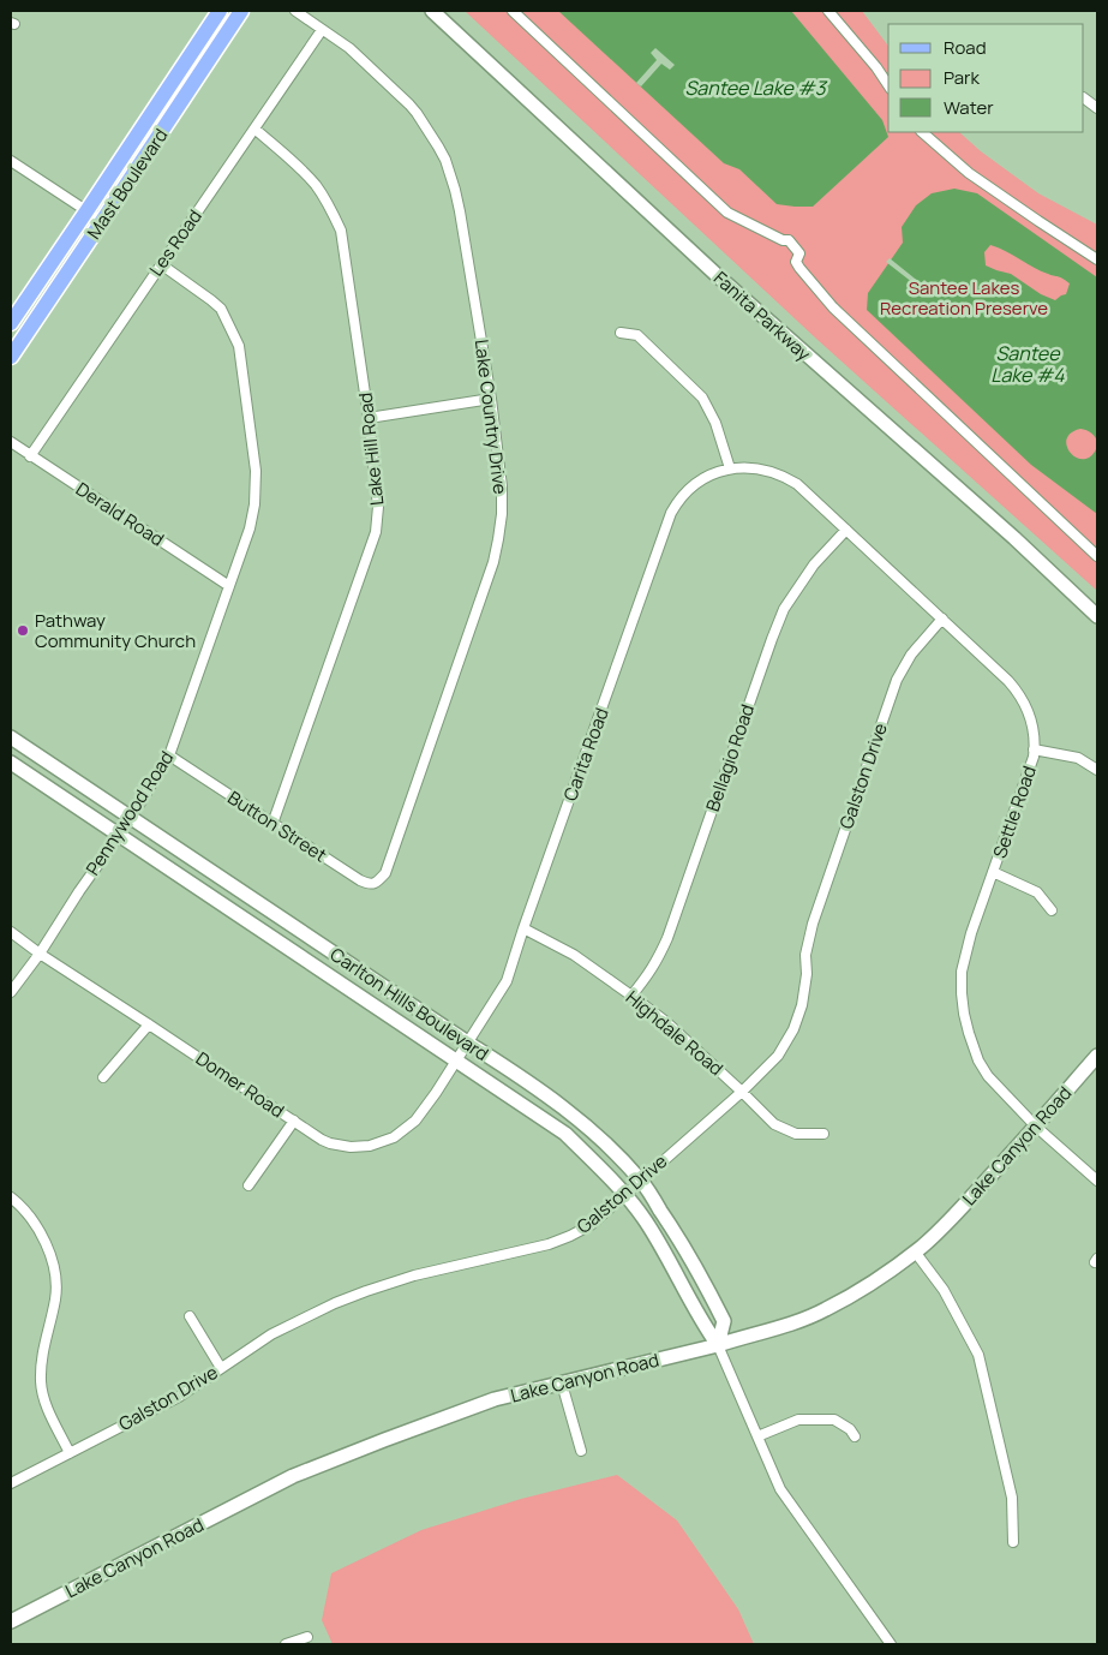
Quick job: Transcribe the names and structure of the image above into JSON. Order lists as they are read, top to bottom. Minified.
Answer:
{"streets":{"main road":["Mast Boulevard"],"street":["Les Road","Fanita Parkway","Lake Country Drive","Lake Hill Road","Derald Road","Carita Road","Bellagio Road","Galston Drive","Settle Road","Pennywood Road","Button Street","Carlton Hills Boulevard","Highdale Road","Domer Road","Lake Canyon Road"]},"crossings":[["Les Road","Lake Country Drive"],["Les Road","Lake Hill Road"],["Les Road","Derald Road"],["Les Road","Pennywood Road"],["Lake Country Drive","Button Street"],["Lake Hill Road","Button Street"],["Derald Road","Pennywood Road"],["Carita Road","Settle Road"],["Carita Road","Carlton Hills Boulevard"],["Carita Road","Highdale Road"],["Carita Road","Domer Road"],["Bellagio Road","Settle Road"],["Bellagio Road","Highdale Road"],["Galston Drive","Settle Road"],["Galston Drive","Carlton Hills Boulevard"],["Galston Drive","Highdale Road"],["Settle Road","Lake Canyon Road"],["Pennywood Road","Button Street"],["Pennywood Road","Carlton Hills Boulevard"],["Pennywood Road","Domer Road"],["Carlton Hills Boulevard","Domer Road"],["Carlton Hills Boulevard","Lake Canyon Road"]],"water":["Santee Lake #3","Santee Lake #4"],"parks":["Santee Lakes Recreation Preserve"],"places":["Pathway Community Church"],"legend":["Road","Park","Water"]}
